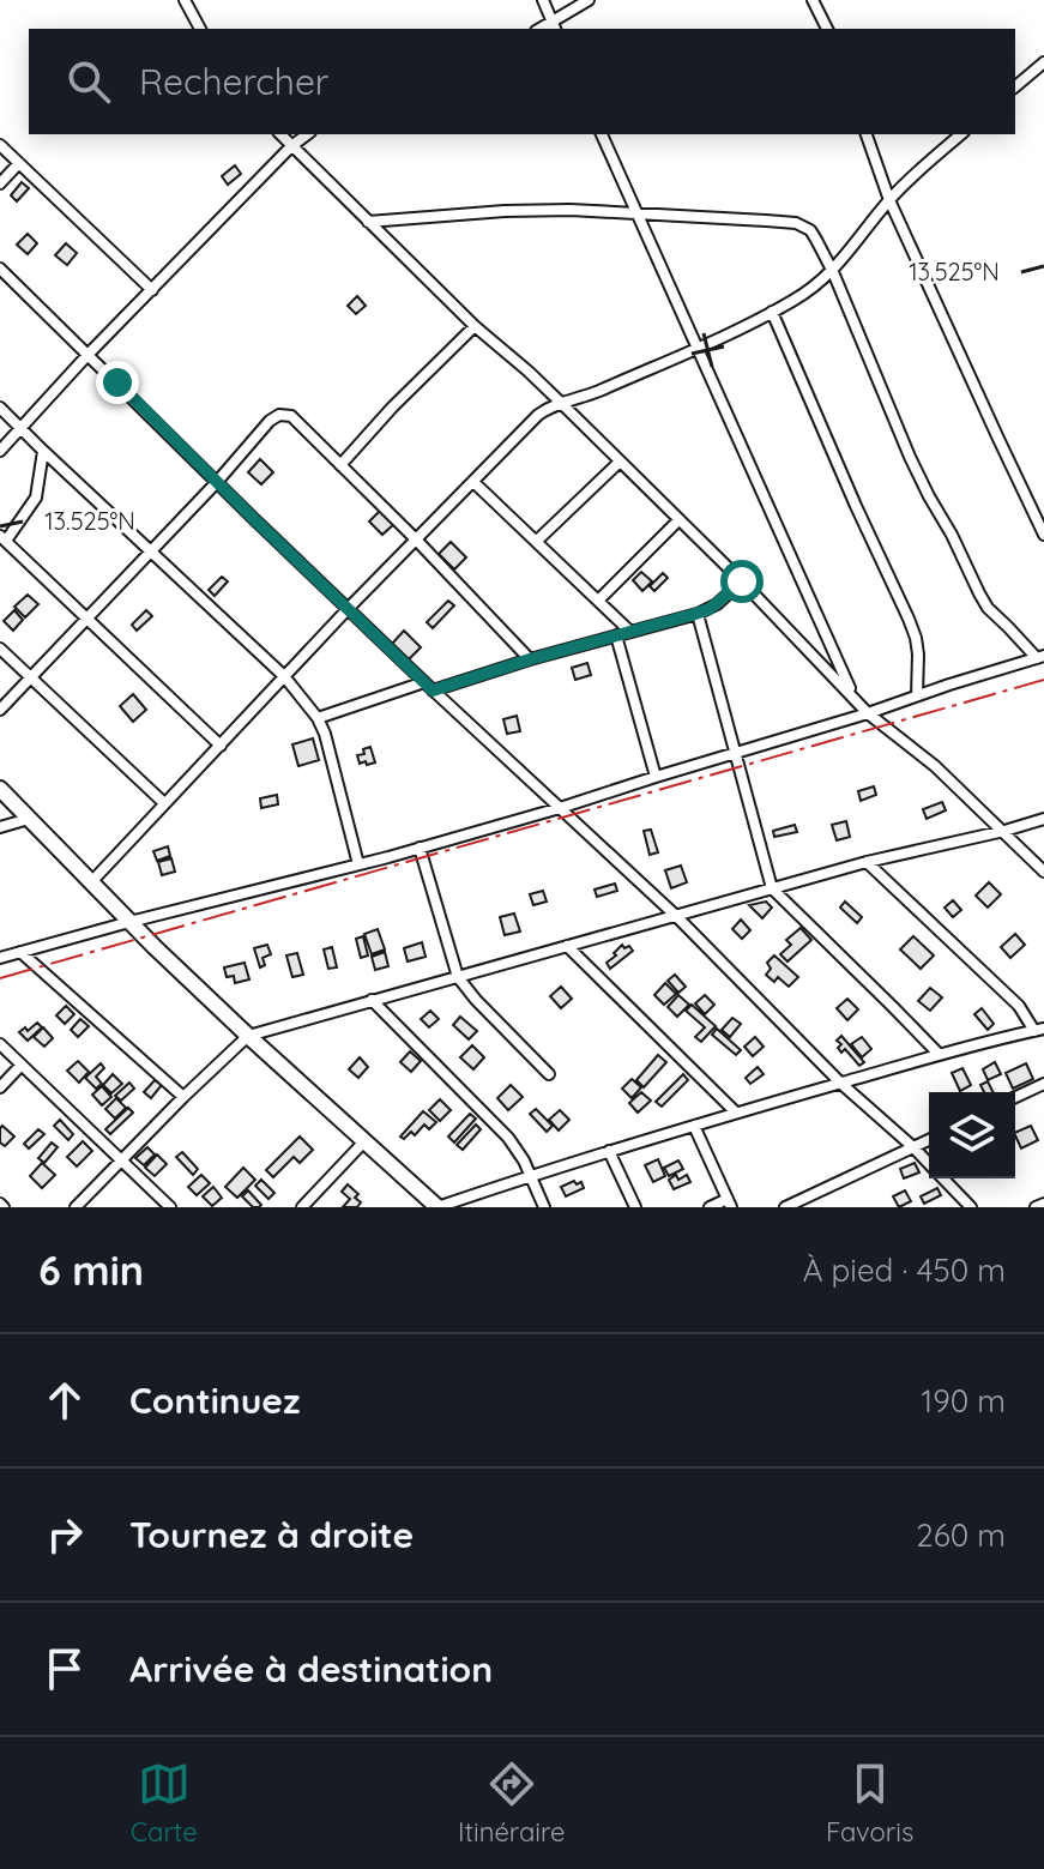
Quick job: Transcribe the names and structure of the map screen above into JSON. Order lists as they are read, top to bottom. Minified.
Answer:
{"page":{"search":"Rechercher","heading":["6 min","À pied · 450 m"],"list":[["Continuez","190 m"],["Tournez à droite","260 m"],"Arrivée à destination"],"nav":["Carte","Itinéraire","Favoris"]},"coordinates":["13.525°N"]}
